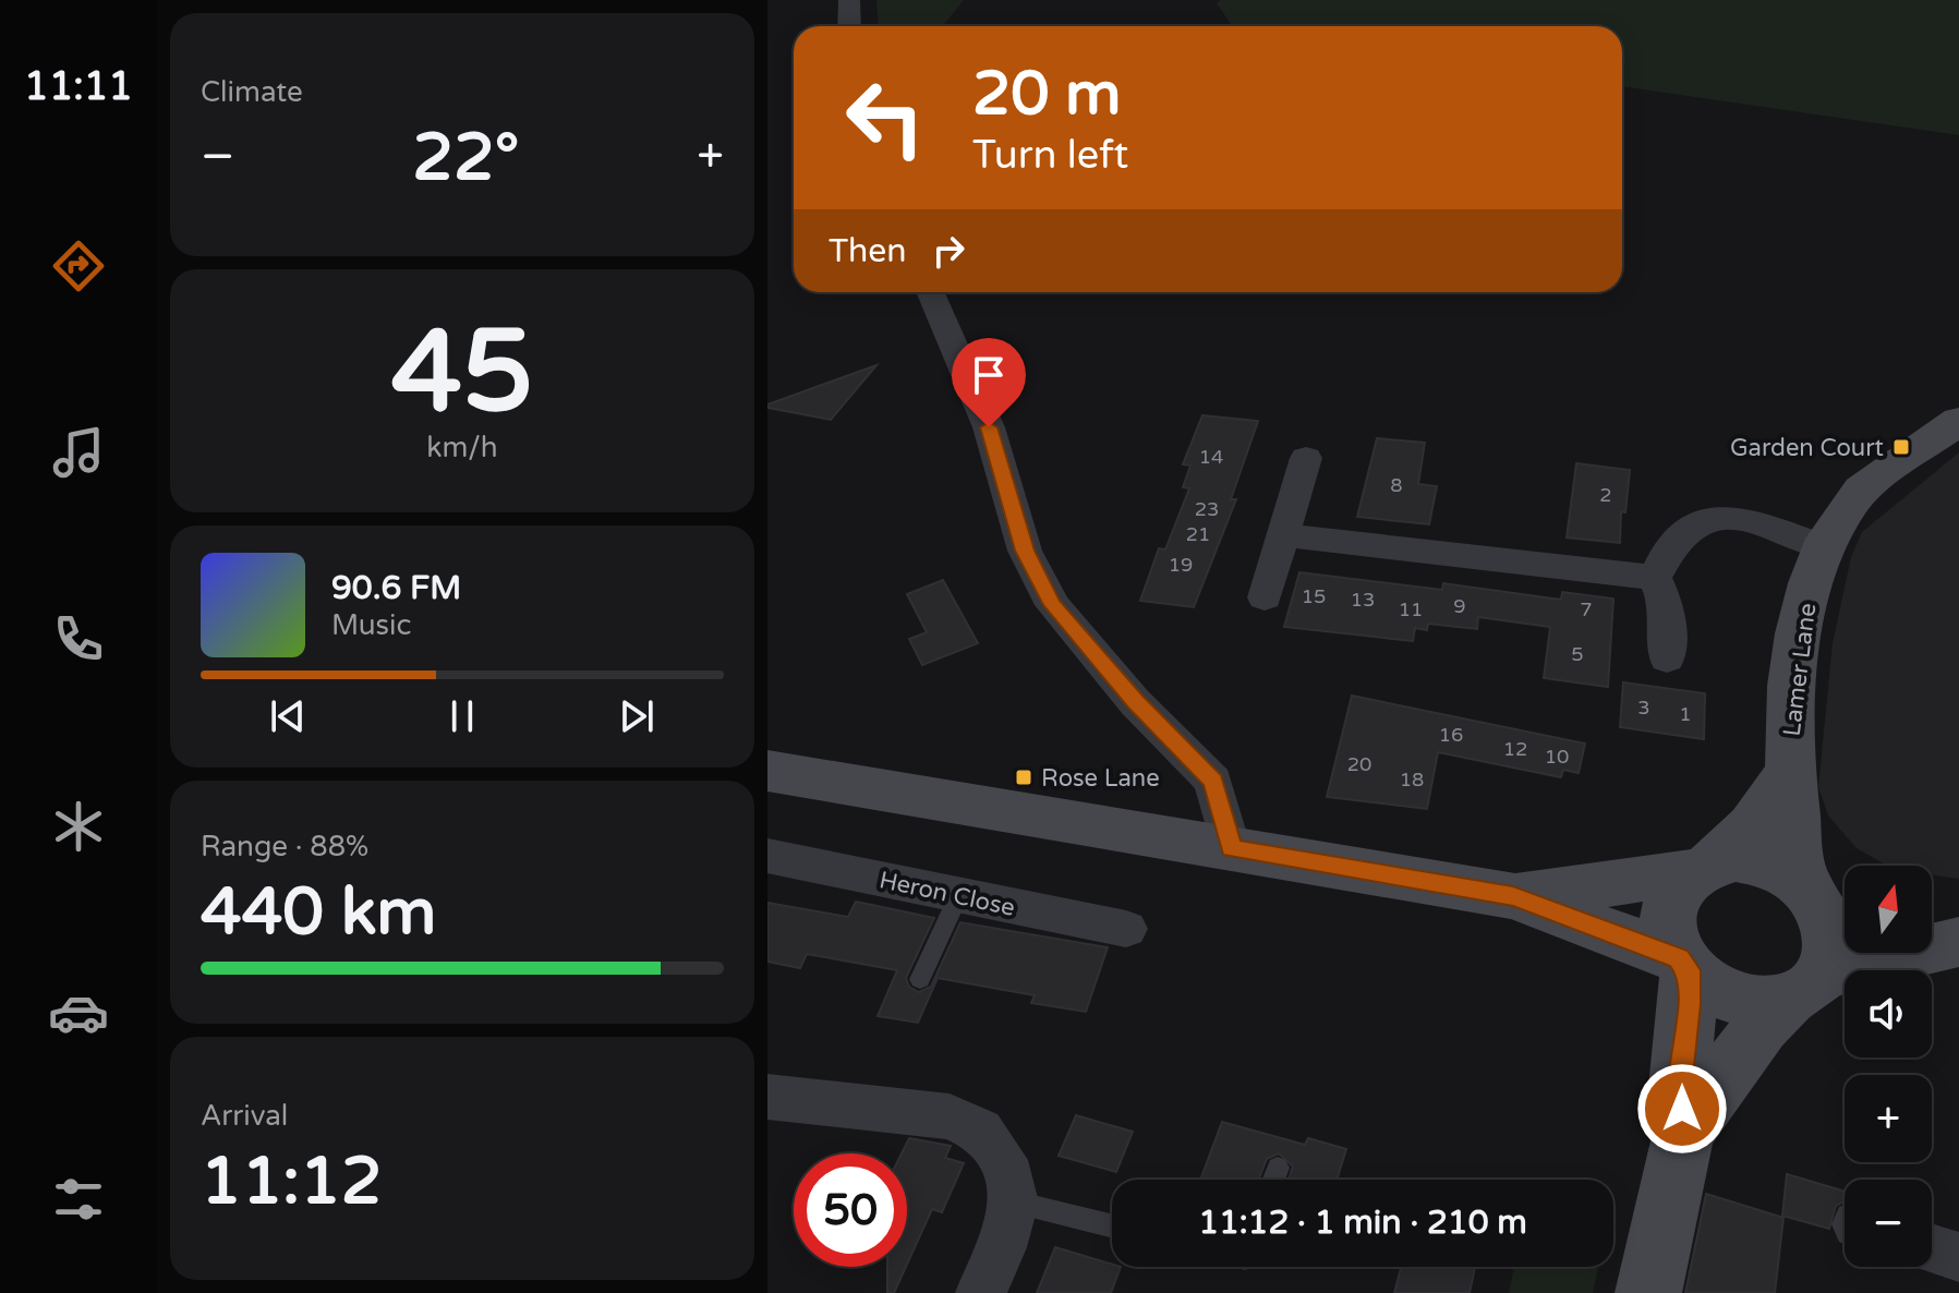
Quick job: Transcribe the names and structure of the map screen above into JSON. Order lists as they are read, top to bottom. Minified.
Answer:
{"streets":{"main road":["Lamer Lane"],"street":["Heron Close"]},"places":{"transit":["Garden Court","Rose Lane"]},"house_numbers":["14","8","2","23","21","19","15","13","9","11","7","5","3","1","16","12","10","20","18"],"north":"top","page":{"tabs":"11:11","tile":["Climate",["45","km/h"],["Range · 88%","440 km"],["Arrival","11:12"]],"turn":["20 m","Turn left"],"heat":["−","22°","+"],"then":"Then","song":["90.6 FM","Music"],"map_buttons":["+","−"],"limit":"50","trip":"11:12 · 1 min · 210 m"}}
